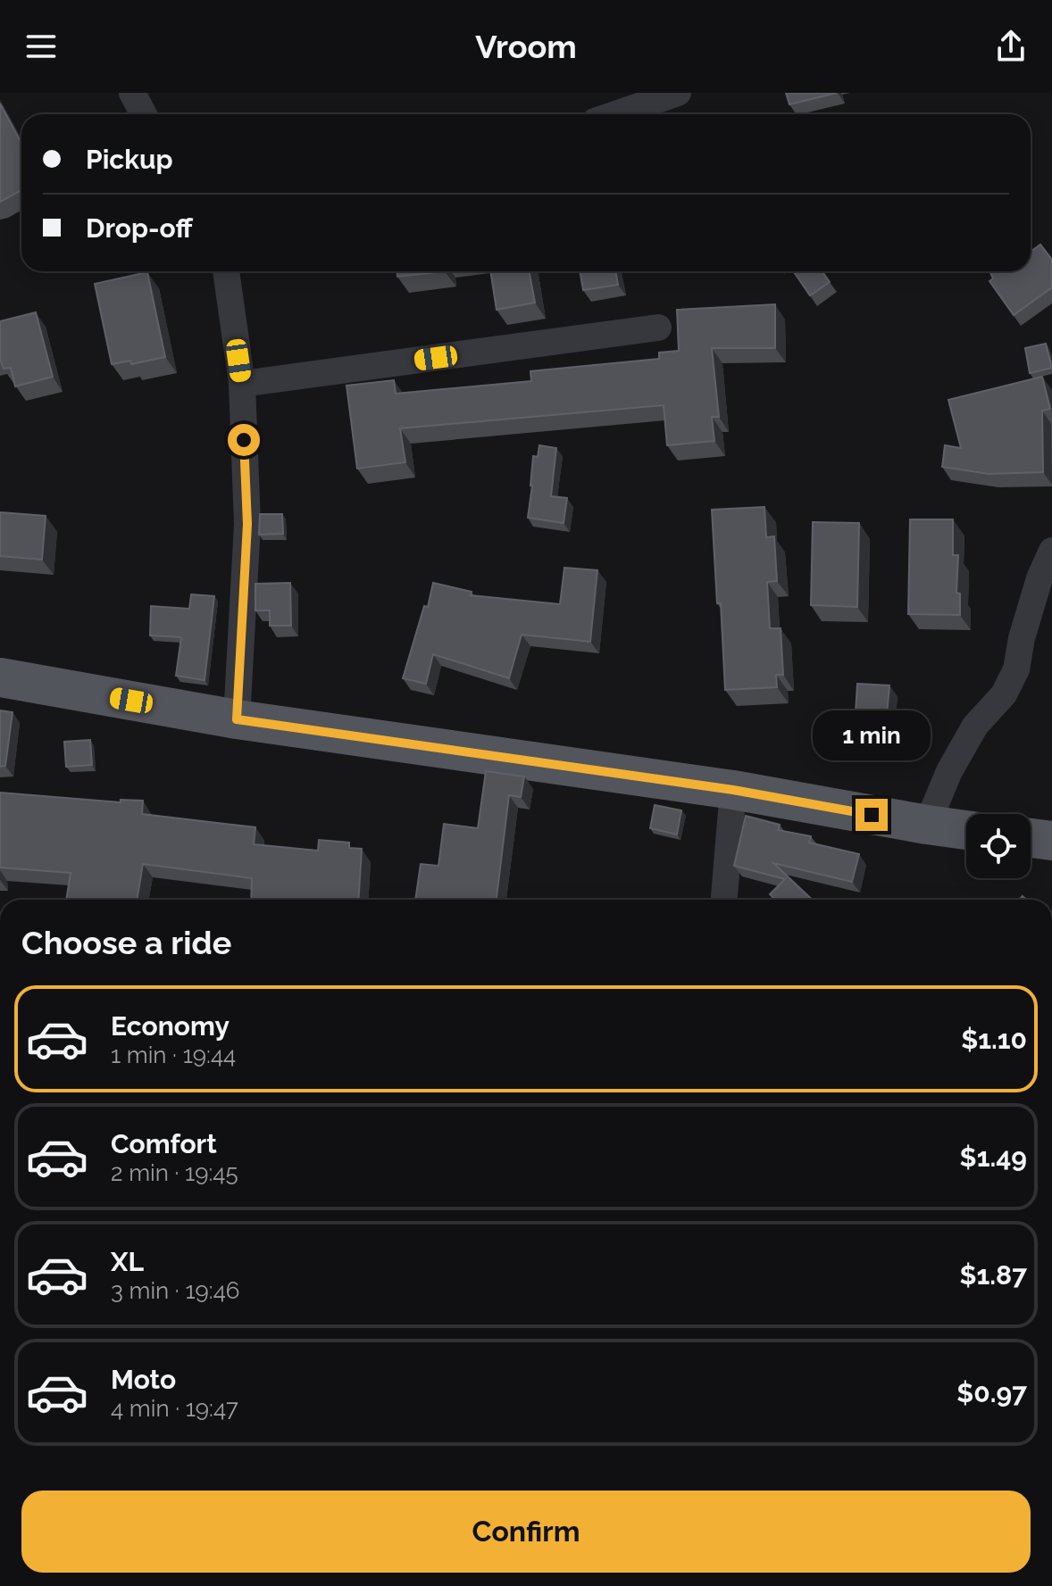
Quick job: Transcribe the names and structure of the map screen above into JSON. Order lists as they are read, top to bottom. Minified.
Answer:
{"page":{"header":"Vroom","banner":["Pickup","Drop-off"],"bubble":"1 min","heading":"Choose a ride","list":[{"name":"Economy","note":"1 min · 19:44","value":"$1.10"},{"name":"Comfort","note":"2 min · 19:45","value":"$1.49"},{"name":"XL","note":"3 min · 19:46","value":"$1.87"},{"name":"Moto","note":"4 min · 19:47","value":"$0.97"}],"buttons":"Confirm"}}
